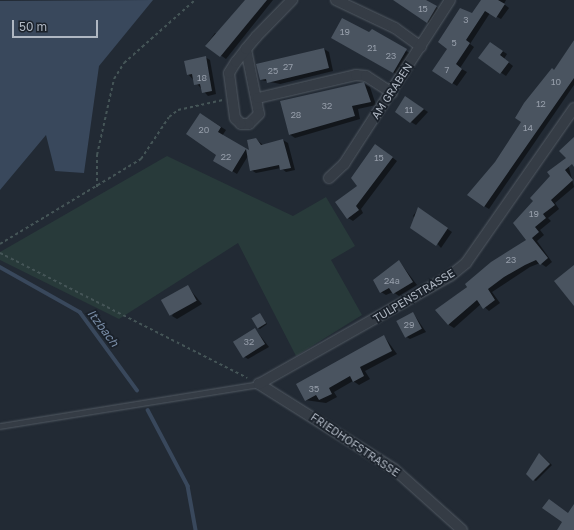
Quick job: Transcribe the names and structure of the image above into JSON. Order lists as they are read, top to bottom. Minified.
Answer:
{"streets":{"street":["AM GRABEN","TULPENSTRASSE","FRIEDHOFSTRASSE"]},"crossings":[["TULPENSTRASSE","FRIEDHOFSTRASSE"]],"water":["Itzbach"],"house_numbers":["15","3","19","5","21","23","27","7","25","18","10","12","32","11","28","14","20","22","15","19","23","24a","29","32","35"],"scale_bar":"50 m"}
